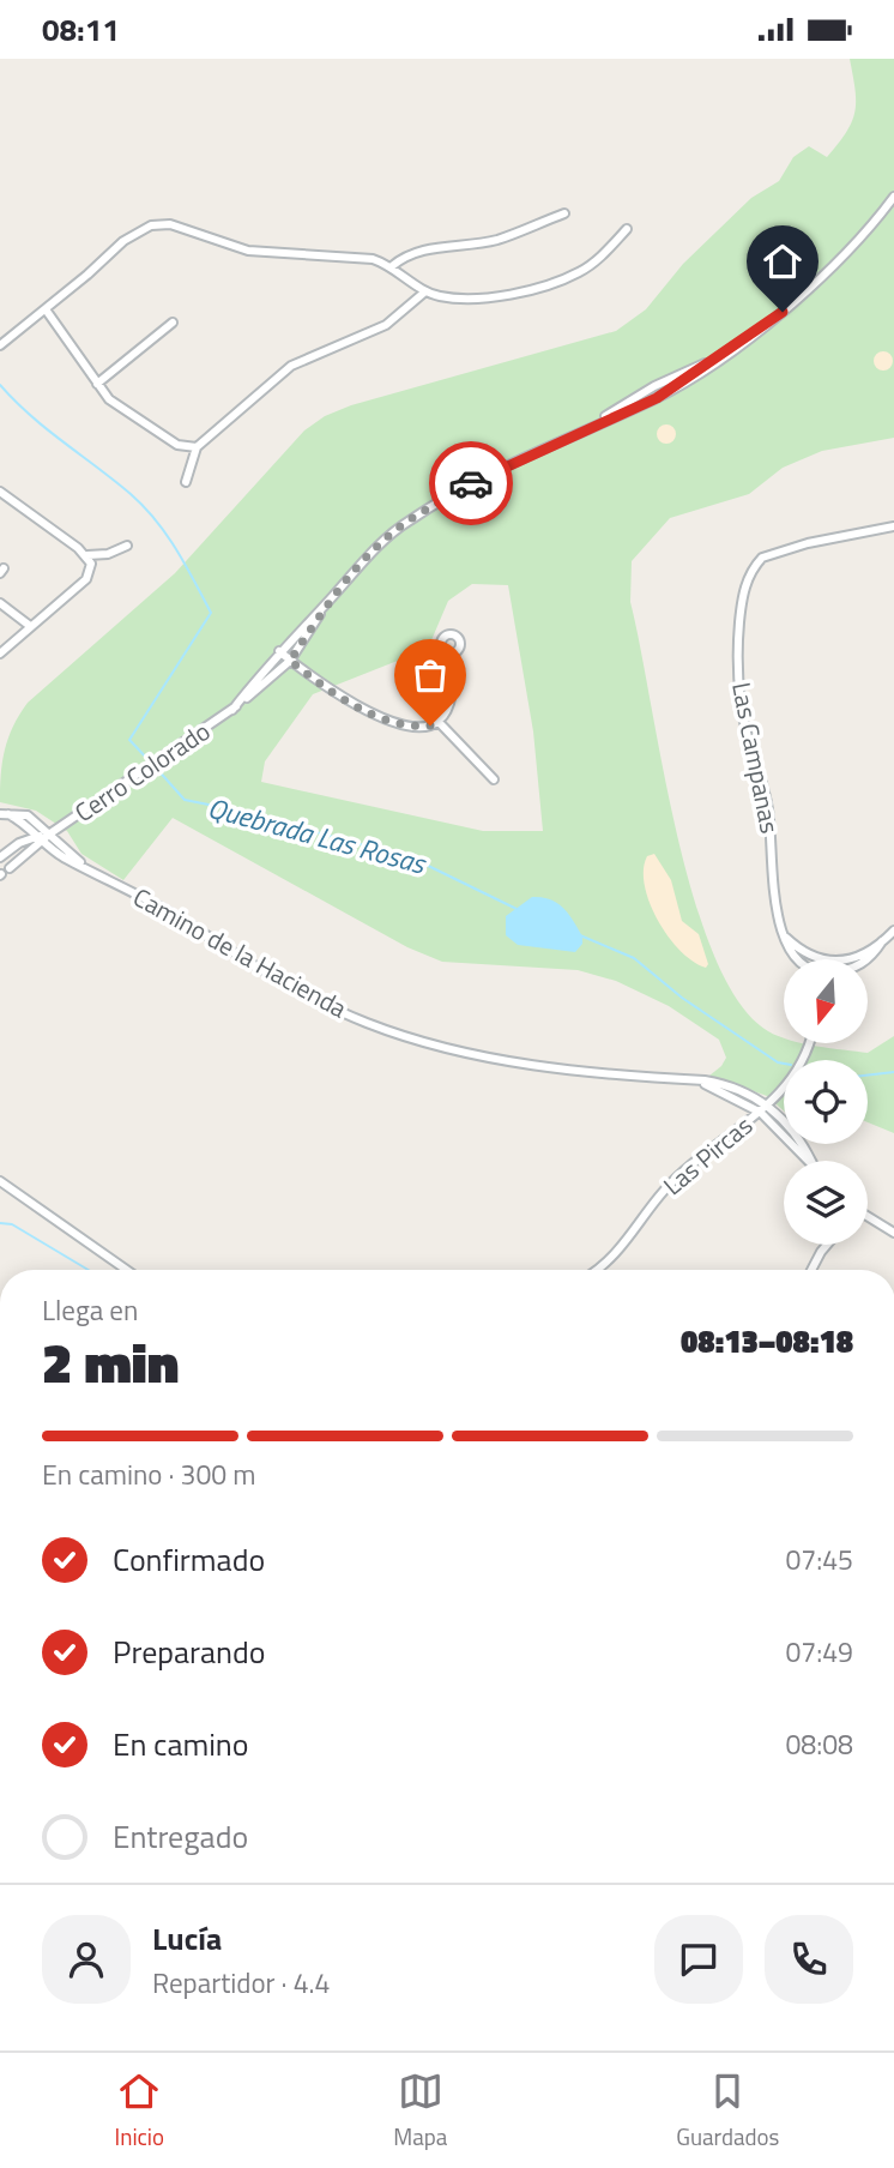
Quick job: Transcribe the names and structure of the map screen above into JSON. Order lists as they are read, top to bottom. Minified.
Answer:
{"streets":{"street":["Las Campanas","Cerro Colorado","Camino de la Hacienda","Las Pircas"]},"crossings":[["Cerro Colorado","Camino de la Hacienda"],["Camino de la Hacienda","Las Pircas"]],"water":["Quebrada Las Rosas"],"north":"bottom","page":{"status":"08:11","heading":["2 min","Llega en","08:13–08:18"],"panel":["Lucía","Repartidor · 4.4"],"bar":"En camino · 300 m","list":[["Confirmado","07:45"],["Preparando","07:49"],["En camino","08:08"],"Entregado"],"tabs":["Inicio","Mapa","Guardados"]}}
